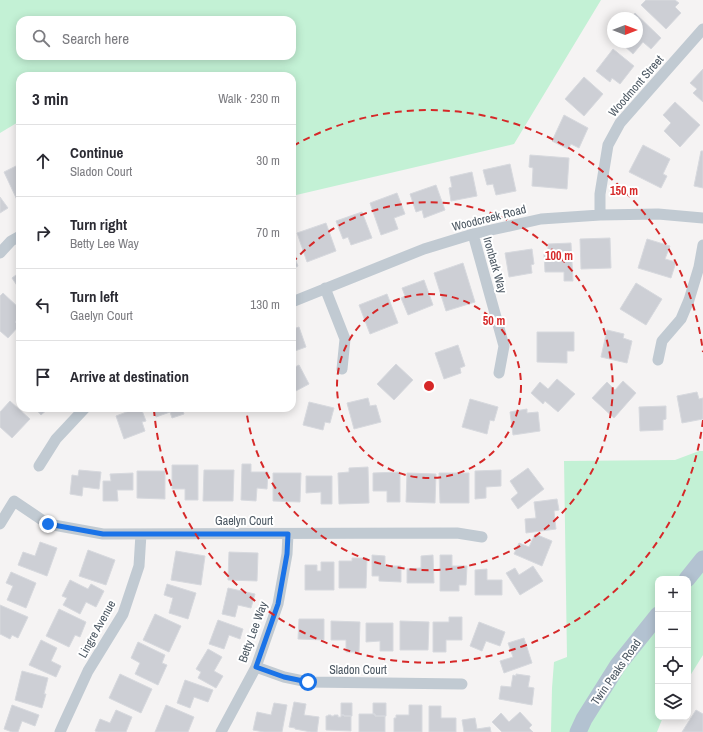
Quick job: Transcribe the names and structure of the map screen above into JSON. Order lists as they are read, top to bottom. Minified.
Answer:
{"streets":{"main road":["Twin Peaks Road"],"street":["Woodmont Street","Woodcreek Road","Ironbark Way","Gaelyn Court","Lingre Avenue","Betty Lee Way","Sladon Court"]},"crossings":[["Woodmont Street","Woodcreek Road"],["Woodcreek Road","Ironbark Way"],["Gaelyn Court","Lingre Avenue"],["Gaelyn Court","Betty Lee Way"],["Betty Lee Way","Sladon Court"]],"north":"right","page":{"search":"Search here","heading":["3 min","Walk · 230 m"],"list":[["Continue","Sladon Court","30 m"],["Turn right","Betty Lee Way","70 m"],["Turn left","Gaelyn Court","130 m"],"Arrive at destination"],"map_buttons":["+","−"]},"rings":["150 m","100 m","50 m"]}
